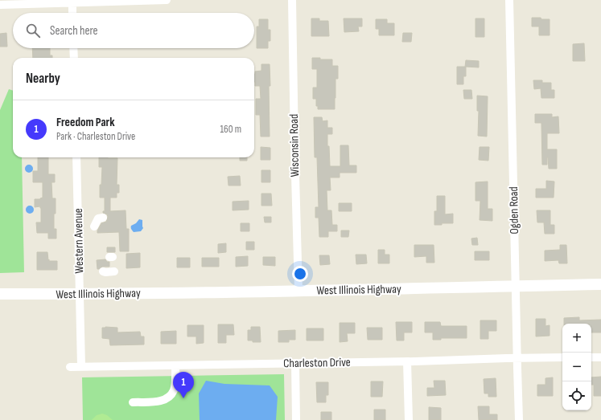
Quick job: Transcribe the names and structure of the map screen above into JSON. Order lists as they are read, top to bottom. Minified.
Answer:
{"streets":{"street":["Wisconsin Road","Ogden Road","Western Avenue","West Illinois Highway","Charleston Drive"]},"crossings":[["Wisconsin Road","West Illinois Highway"],["Ogden Road","West Illinois Highway"],["Ogden Road","Charleston Drive"],["Western Avenue","West Illinois Highway"],["Western Avenue","Charleston Drive"]],"page":{"search":"Search here","heading":"Nearby","list":[{"mark":"1","name":"Freedom Park","note":"Park · Charleston Drive","value":"160 m"}],"map_buttons":["+","−"],"pins":"1"}}
